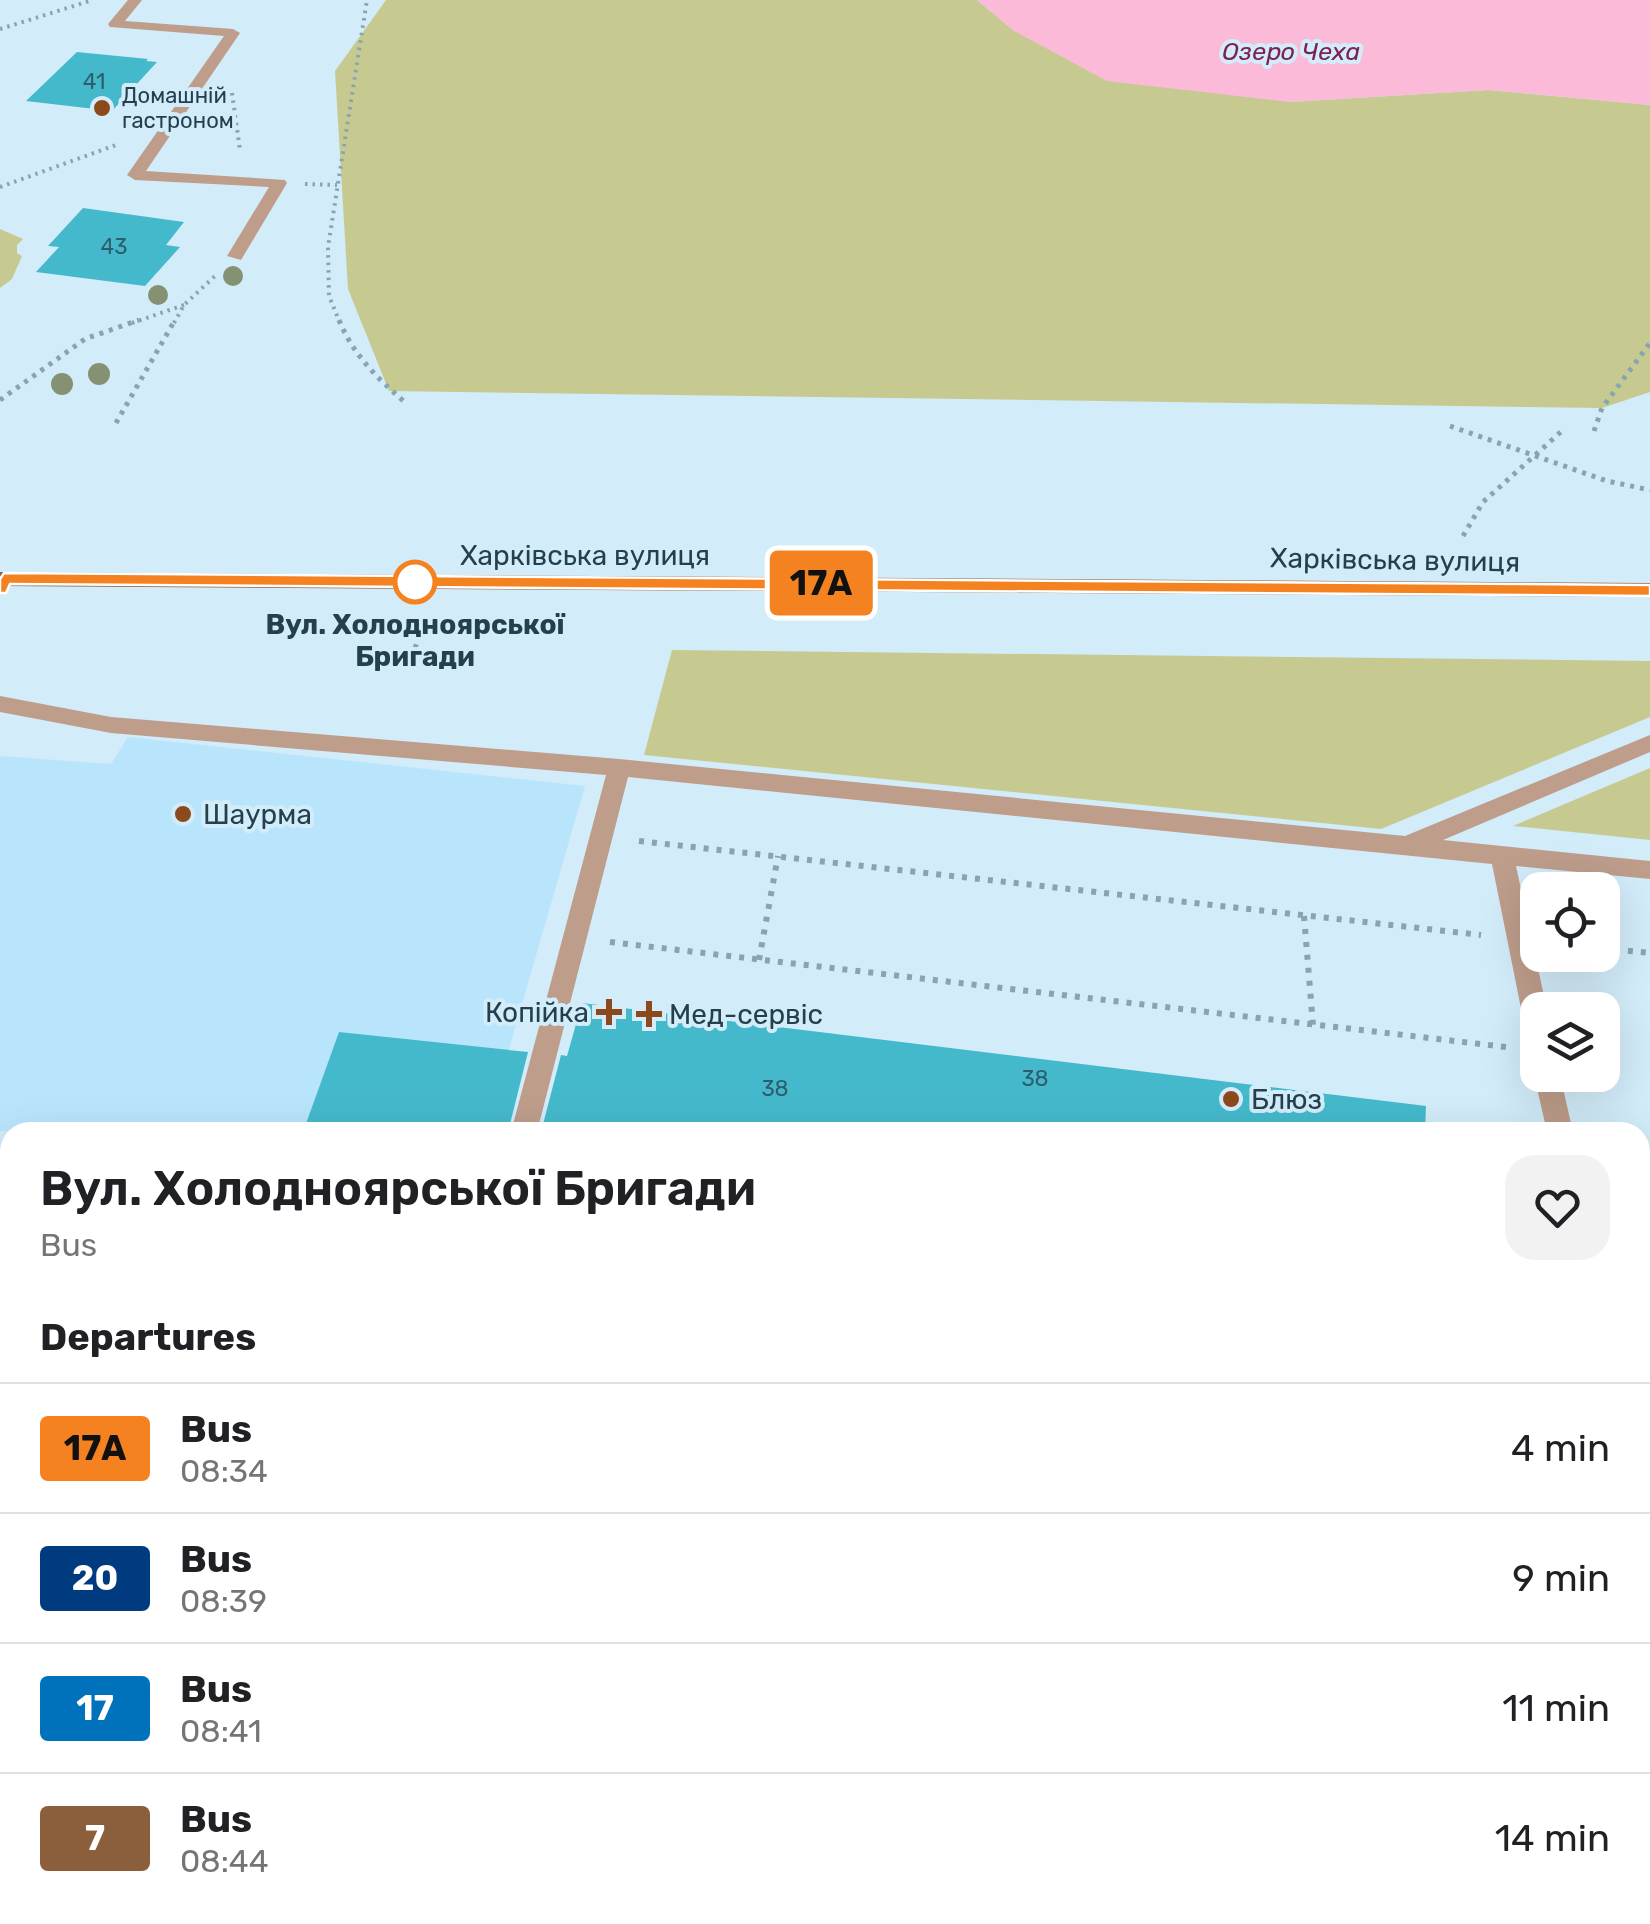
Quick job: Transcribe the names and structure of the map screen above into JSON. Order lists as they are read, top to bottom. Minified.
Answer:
{"streets":{"main road":["Харківська вулиця"]},"water":["Озеро Чеха"],"places":{"other":["Домашній гастроном","Вул. Холодноярської Бригади","Шаурма","Блюз"],"health":["Копійка","Мед-сервіс"]},"lines":["bus line 17А"],"house_numbers":["41","43","38","38"],"page":{"on_map":"17А","heading":[["Вул. Холодноярської Бригади","Bus"],"Departures"],"list":[{"mark":"17А","name":"Bus","note":"08:34","value":"4 min"},{"mark":"20","name":"Bus","note":"08:39","value":"9 min"},{"mark":"17","name":"Bus","note":"08:41","value":"11 min"},{"mark":"7","name":"Bus","note":"08:44","value":"14 min"}]}}
